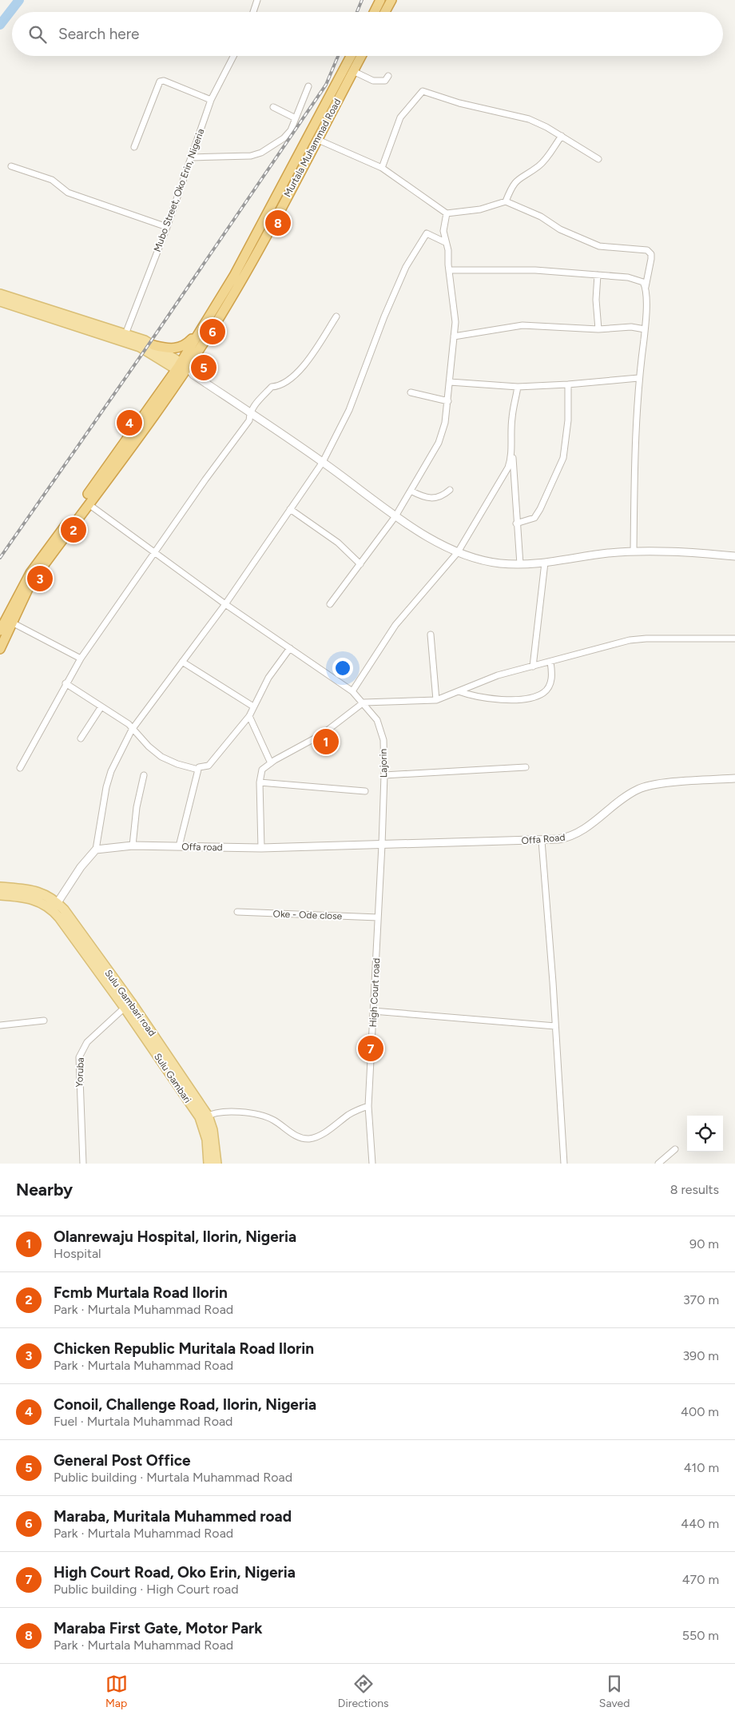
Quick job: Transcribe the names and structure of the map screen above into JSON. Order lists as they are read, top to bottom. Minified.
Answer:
{"streets":{"highway":["Murtala Muhammad Road"],"main road":["Sulu Gambari road"],"street":["Mubo Street, Oko Erin, Nigeria","Lajorin","Offa Road","Offa road","Oke - Ode close","High Court road","Yoruba"]},"crossings":[["Murtala Muhammad Road","Lajorin"],["Lajorin","Offa Road"],["Lajorin","Offa road"],["Lajorin","High Court road"],["Offa Road","Offa road"],["Offa Road","High Court road"],["Offa road","High Court road"],["Oke - Ode close","High Court road"],["Sulu Gambari road","Yoruba"]],"page":{"search":"Search here","pins":["8","6","5","4","2","3","1","7"],"heading":["Nearby","8 results"],"list":[{"mark":"1","name":"Olanrewaju Hospital, Ilorin, Nigeria","note":"Hospital","value":"90 m"},{"mark":"2","name":"Fcmb Murtala Road Ilorin","note":"Park · Murtala Muhammad Road","value":"370 m"},{"mark":"3","name":"Chicken Republic Muritala Road Ilorin","note":"Park · Murtala Muhammad Road","value":"390 m"},{"mark":"4","name":"Conoil, Challenge Road, Ilorin, Nigeria","note":"Fuel · Murtala Muhammad Road","value":"400 m"},{"mark":"5","name":"General Post Office","note":"Public building · Murtala Muhammad Road","value":"410 m"},{"mark":"6","name":"Maraba, Muritala Muhammed road","note":"Park · Murtala Muhammad Road","value":"440 m"},{"mark":"7","name":"High Court Road, Oko Erin, Nigeria","note":"Public building · High Court road","value":"470 m"},{"mark":"8","name":"Maraba First Gate, Motor Park","note":"Park · Murtala Muhammad Road","value":"550 m"}],"nav":["Map","Directions","Saved"]}}
